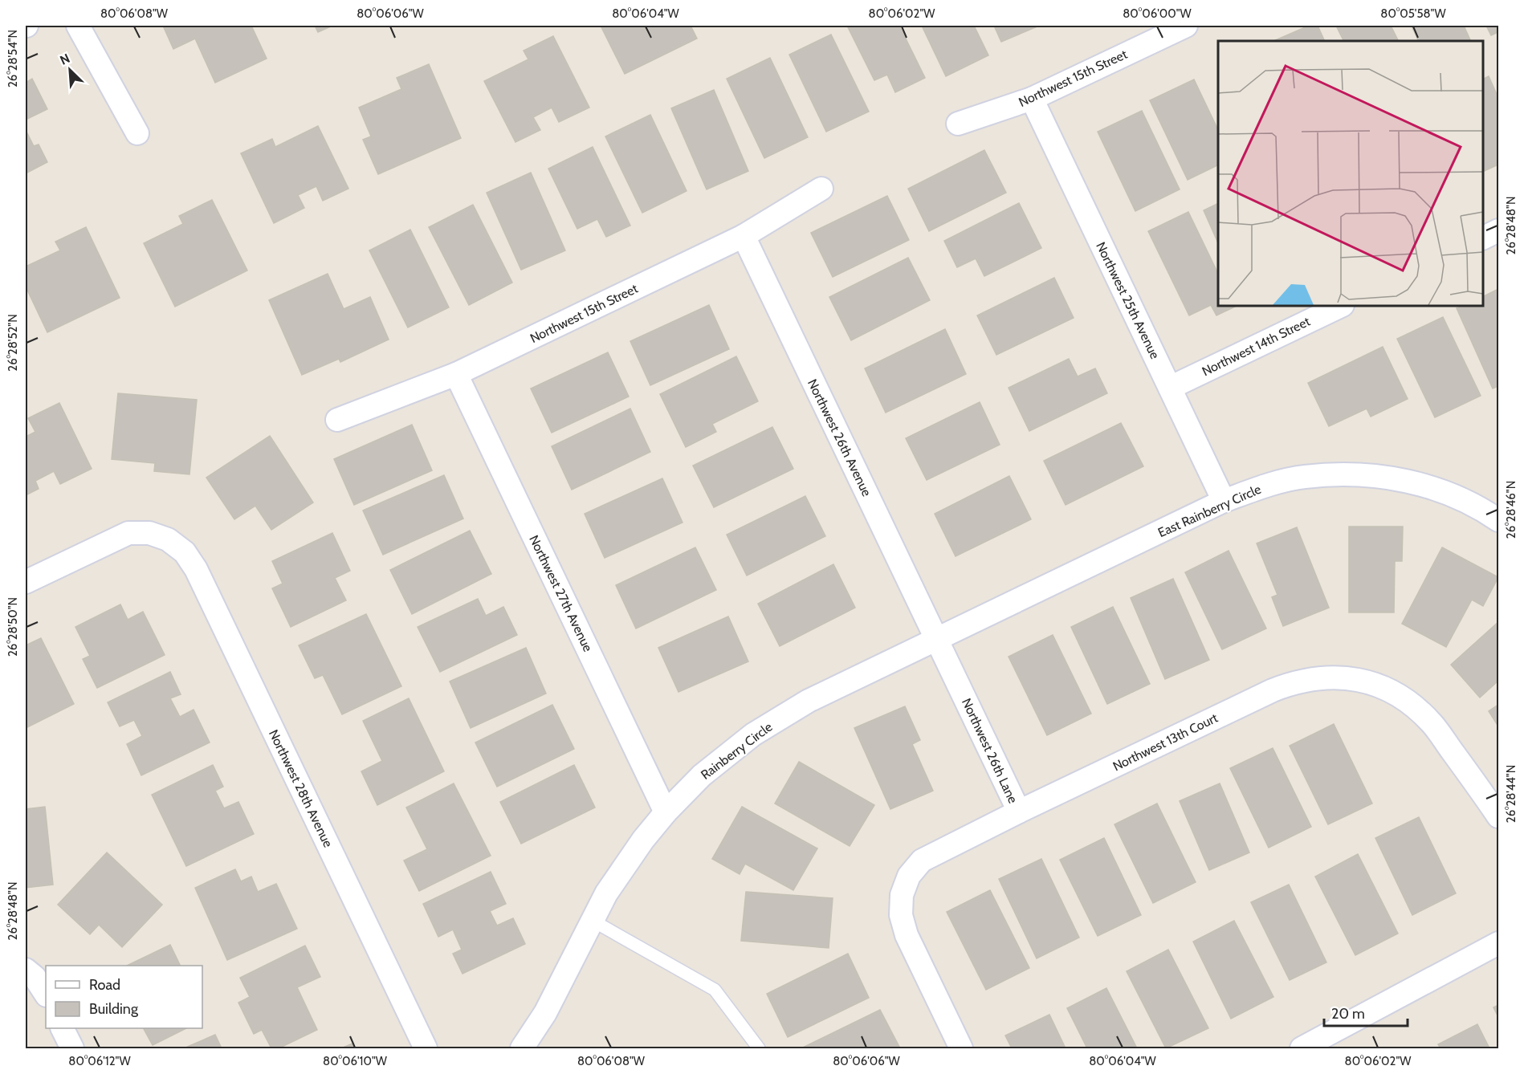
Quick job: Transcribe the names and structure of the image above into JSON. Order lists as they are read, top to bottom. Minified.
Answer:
{"streets":{"street":["Northwest 15th Street","Northwest 25th Avenue","Northwest 14th Street","Northwest 26th Avenue","East Rainberry Circle","Northwest 27th Avenue","Northwest 13th Court","Rainberry Circle","Northwest 26th Lane","Northwest 28th Avenue"]},"crossings":[["Northwest 15th Street","Northwest 25th Avenue"],["Northwest 15th Street","Northwest 26th Avenue"],["Northwest 15th Street","Northwest 27th Avenue"],["Northwest 25th Avenue","Northwest 14th Street"],["Northwest 25th Avenue","East Rainberry Circle"],["Northwest 26th Avenue","Rainberry Circle"],["Northwest 26th Avenue","Northwest 26th Lane"],["East Rainberry Circle","Rainberry Circle"],["Northwest 27th Avenue","Rainberry Circle"],["Northwest 13th Court","Northwest 26th Lane"],["Rainberry Circle","Northwest 26th Lane"]],"legend":["Road","Building"],"scale_bar":"20 m","north":"top left","coordinates":["80°06'08\"W","80°06'06\"W","80°06'04\"W","80°06'02\"W","80°06'00\"W","80°05'58\"W","26°28'54\"N","26°28'48\"N","26°28'52\"N","26°28'46\"N","26°28'50\"N","26°28'44\"N","80°06'12\"W","80°06'10\"W"]}
